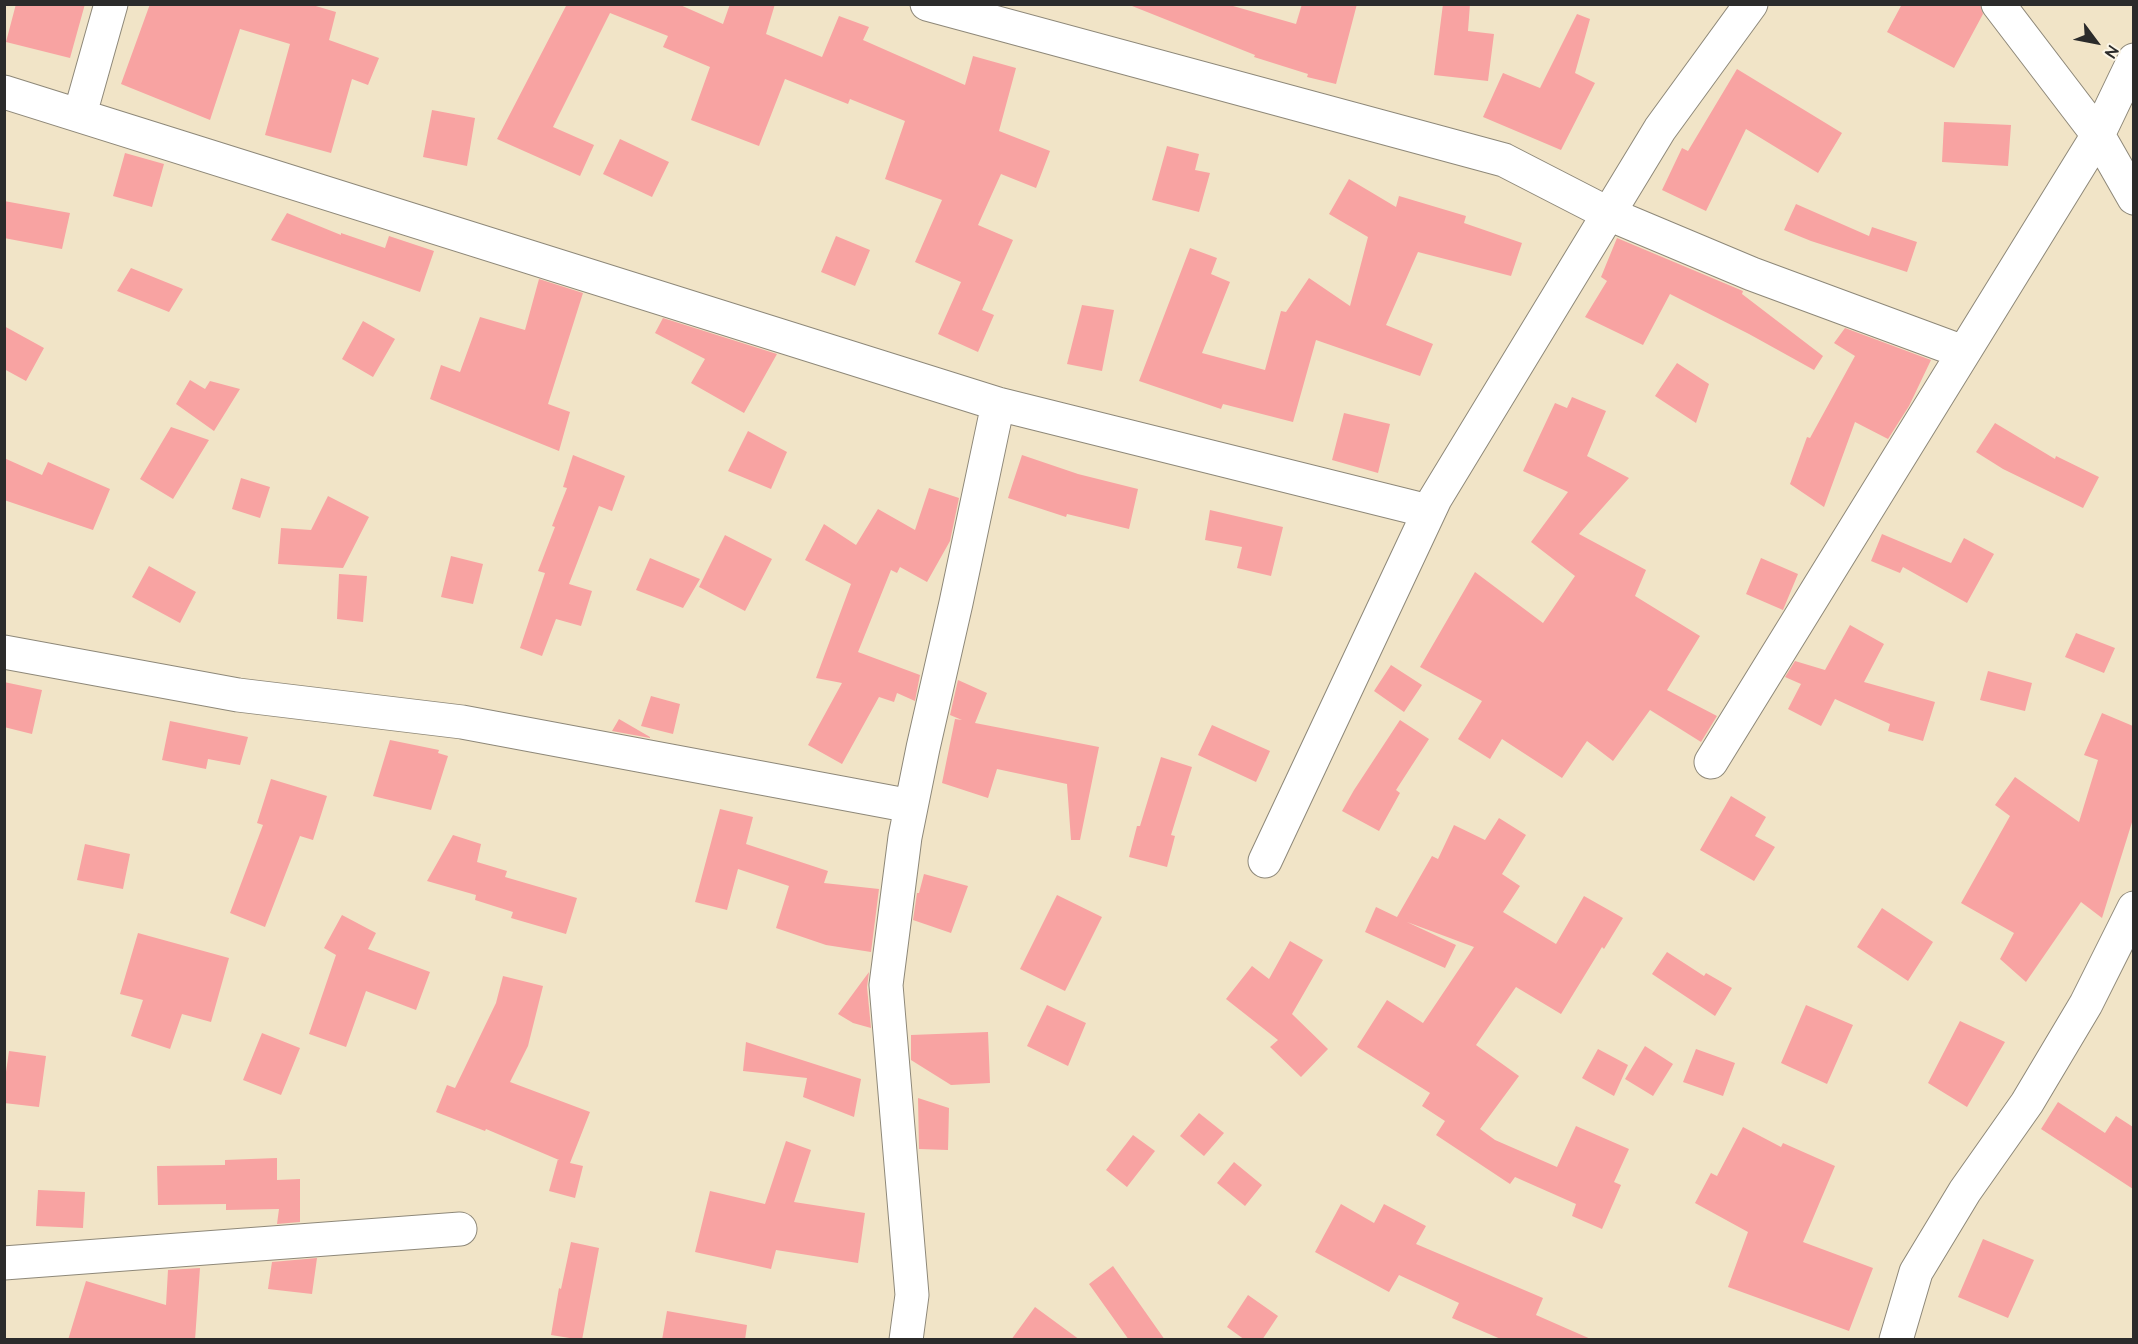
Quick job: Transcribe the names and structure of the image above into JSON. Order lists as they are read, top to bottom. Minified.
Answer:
{"north":"bottom right"}
